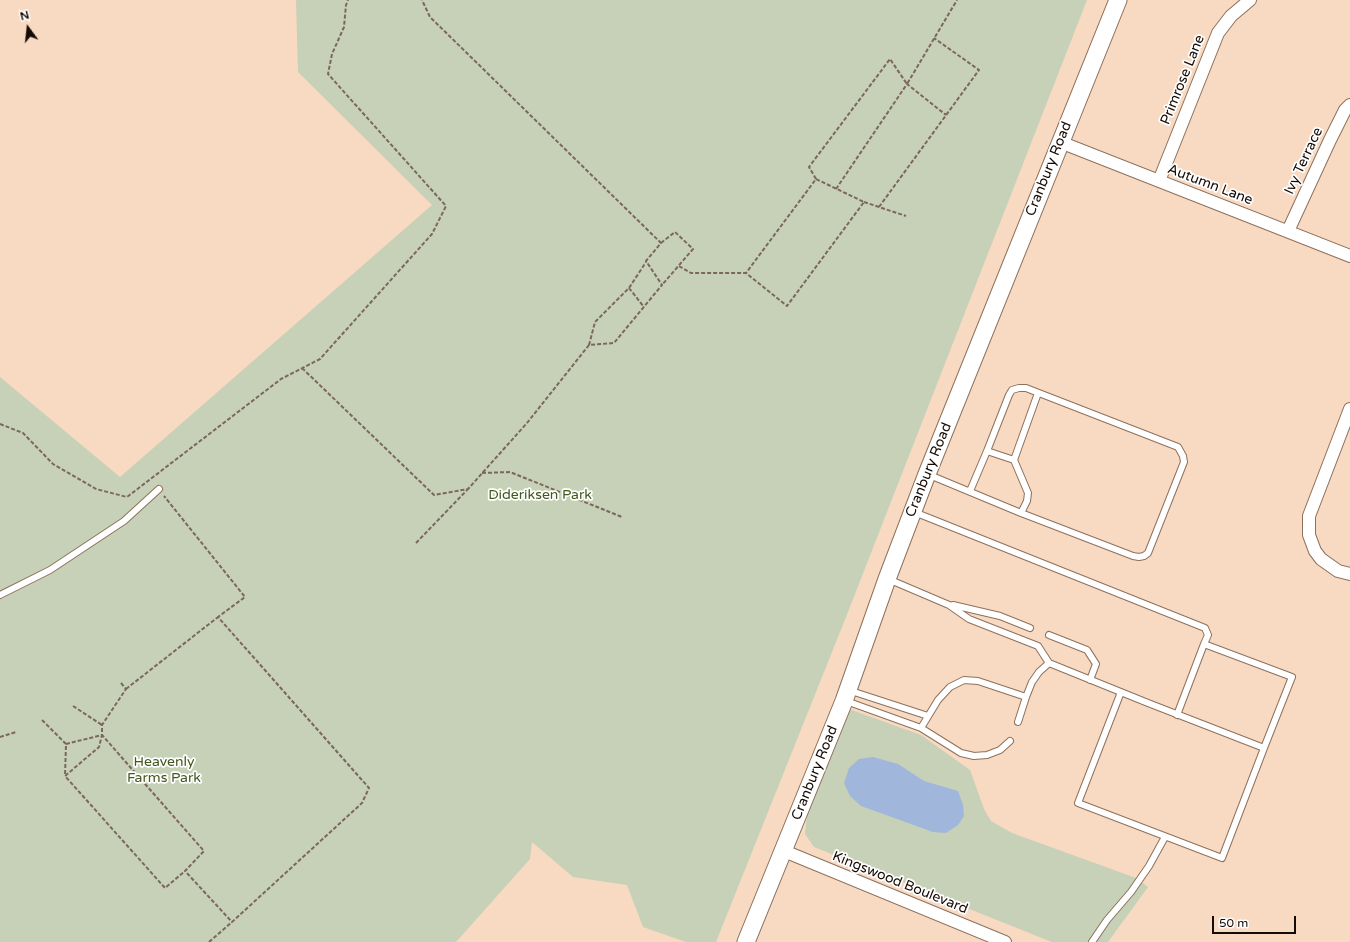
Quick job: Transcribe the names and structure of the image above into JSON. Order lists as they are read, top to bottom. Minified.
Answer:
{"streets":{"main road":["Cranbury Road"],"street":["Primrose Lane","Ivy Terrace","Autumn Lane","Kingswood Boulevard"]},"crossings":[["Primrose Lane","Autumn Lane"],["Ivy Terrace","Autumn Lane"],["Cranbury Road","Autumn Lane"],["Cranbury Road","Kingswood Boulevard"]],"parks":["Dideriksen Park","Heavenly Farms Park"],"scale_bar":"50 m","north":"top"}
